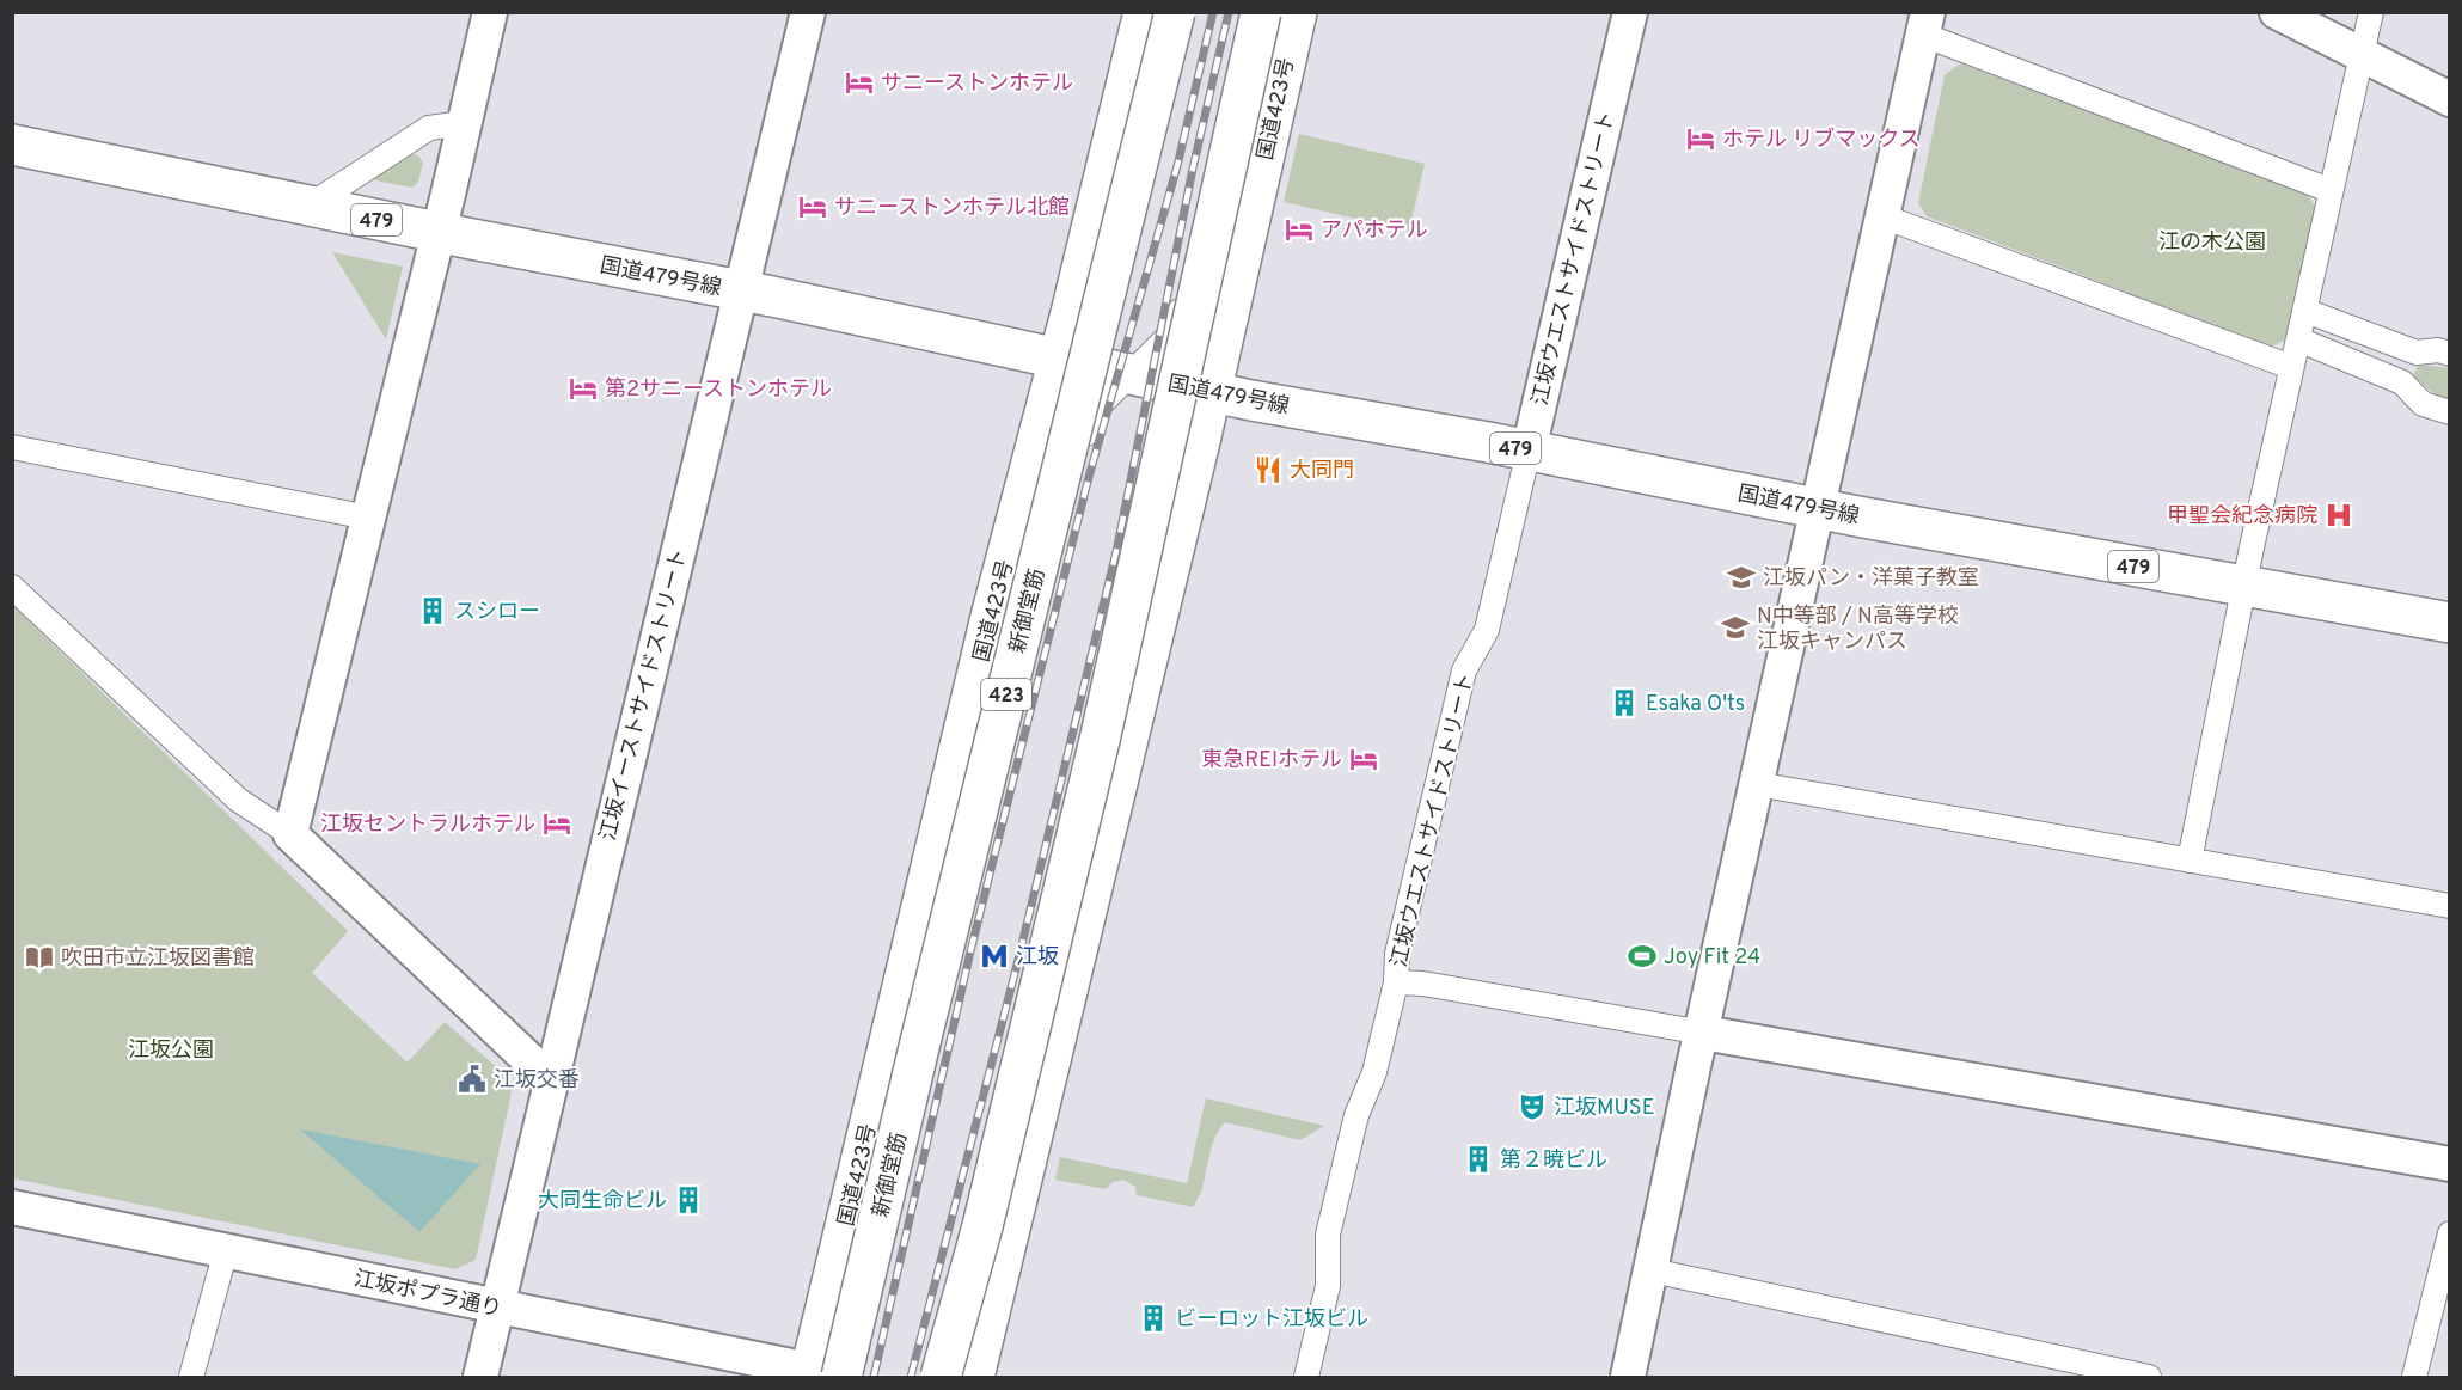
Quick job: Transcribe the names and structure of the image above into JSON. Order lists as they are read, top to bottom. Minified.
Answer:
{"streets":{"highway":["国道423号","479","国道479号線","新御堂筋","423"],"street":["江坂ウエストサイドストリート","江坂イーストサイドストリート","江坂ポプラ通り"]},"crossings":[["国道423号","国道479号線"],["国道423号","新御堂筋"],["国道423号","江坂ポプラ通り"],["江坂ウエストサイドストリート","国道479号線"],["国道479号線","江坂イーストサイドストリート"],["新御堂筋","江坂ポプラ通り"],["江坂イーストサイドストリート","江坂ポプラ通り"]],"parks":["江の木公園","江坂公園"],"places":{"hotel":["サニーストンホテル","ホテル リブマックス","サニーストンホテル北館","アパホテル","第2サニーストンホテル","東急REIホテル","江坂セントラルホテル"],"restaurant":["大同門"],"hospital":["甲聖会紀念病院"],"school or university":["江坂パン・洋菓子教室","N中等部 / N高等学校 江坂キャンパス"],"building":["スシロー","Esaka O'ts","第２暁ビル","大同生命ビル","ビーロット江坂ビル"],"metro station":["江坂"],"sports":["Joy Fit 24"],"library":["吹田市立江坂図書館"],"public building":["江坂交番"],"theatre":["江坂MUSE"]}}
